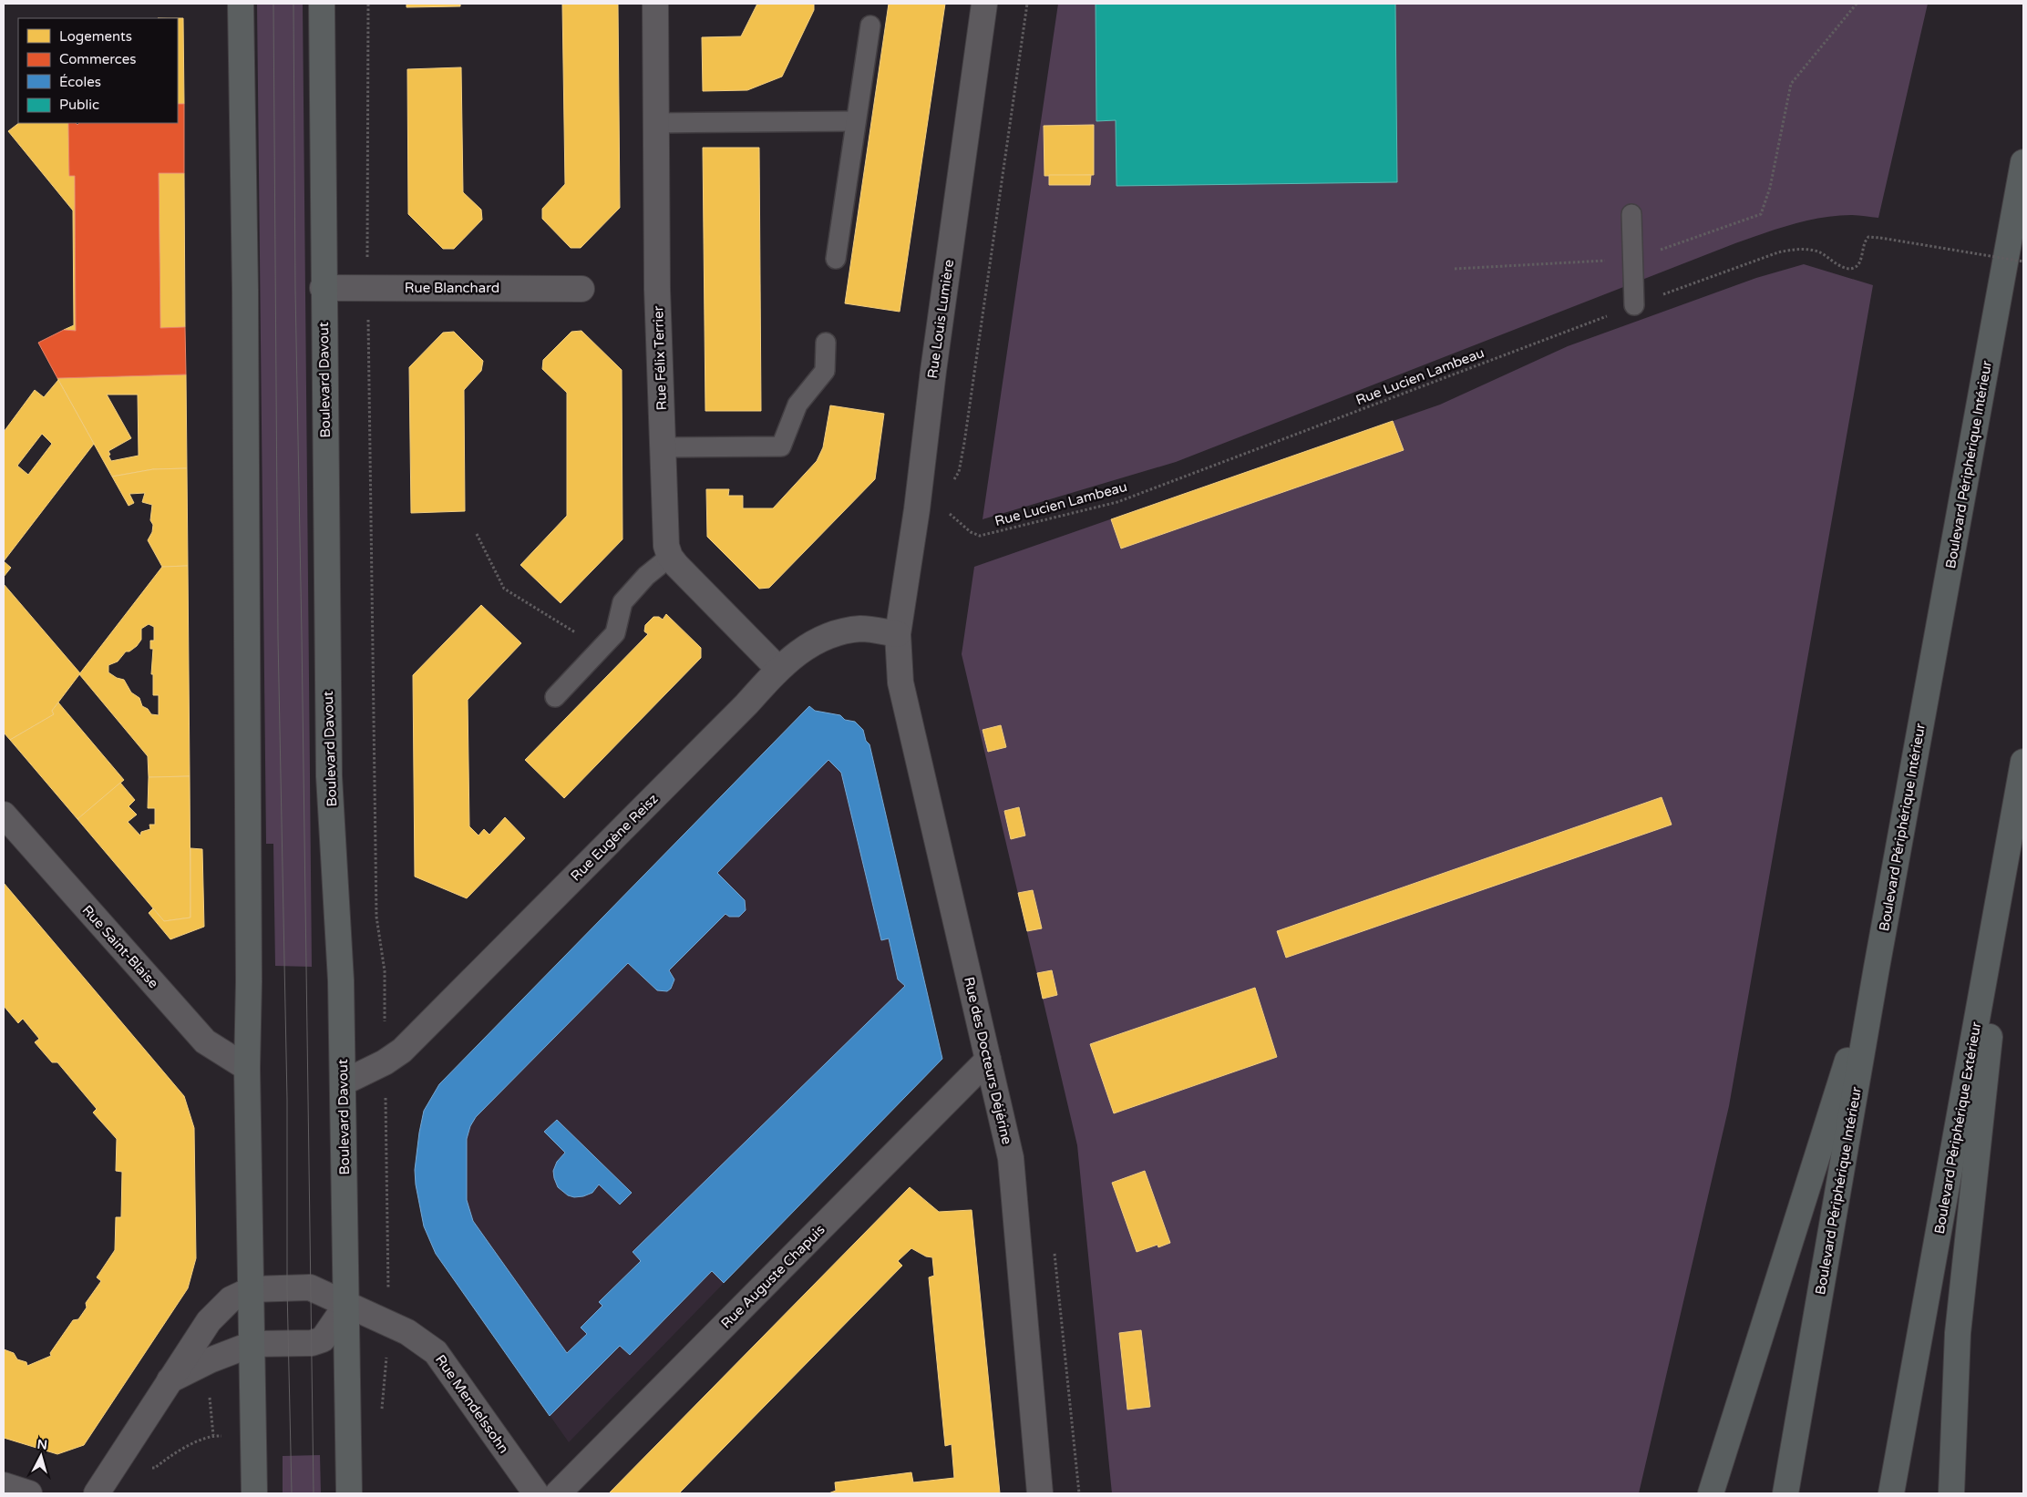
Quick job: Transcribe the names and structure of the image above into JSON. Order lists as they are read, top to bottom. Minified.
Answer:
{"streets":{"highway":["Boulevard Périphérique Intérieur","Boulevard Périphérique Extérieur"],"main road":["Boulevard Davout"],"street":["Rue Blanchard","Rue Louis Lumière","Rue Félix Terrier","Rue Eugène Reisz","Rue Saint-Blaise","Rue des Docteurs Déjérine","Rue Auguste Chapuis","Rue Mendelssohn"],"path":["Rue Lucien Lambeau"]},"crossings":[["Rue Blanchard","Boulevard Davout"],["Rue Louis Lumière","Rue Eugène Reisz"],["Rue Louis Lumière","Rue des Docteurs Déjérine"],["Boulevard Davout","Rue Eugène Reisz"],["Boulevard Davout","Rue Mendelssohn"],["Rue Eugène Reisz","Rue des Docteurs Déjérine"],["Rue des Docteurs Déjérine","Rue Auguste Chapuis"]],"legend":["Logements","Commerces","Écoles","Public"],"north":"top"}
